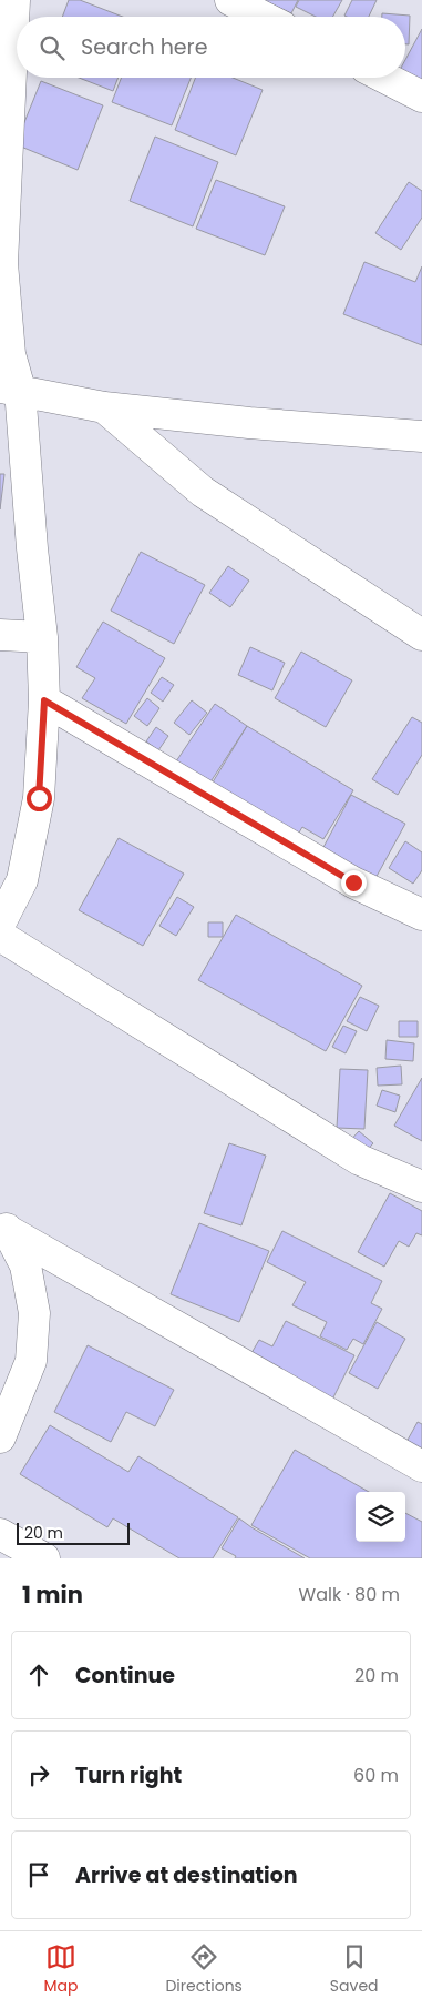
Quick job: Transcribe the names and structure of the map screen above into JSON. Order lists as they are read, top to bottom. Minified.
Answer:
{"scale_bar":"20 m","page":{"search":"Search here","scale":"20 m","heading":["1 min","Walk · 80 m"],"list":[["Continue","20 m"],["Turn right","60 m"],"Arrive at destination"],"nav":["Map","Directions","Saved"]}}
